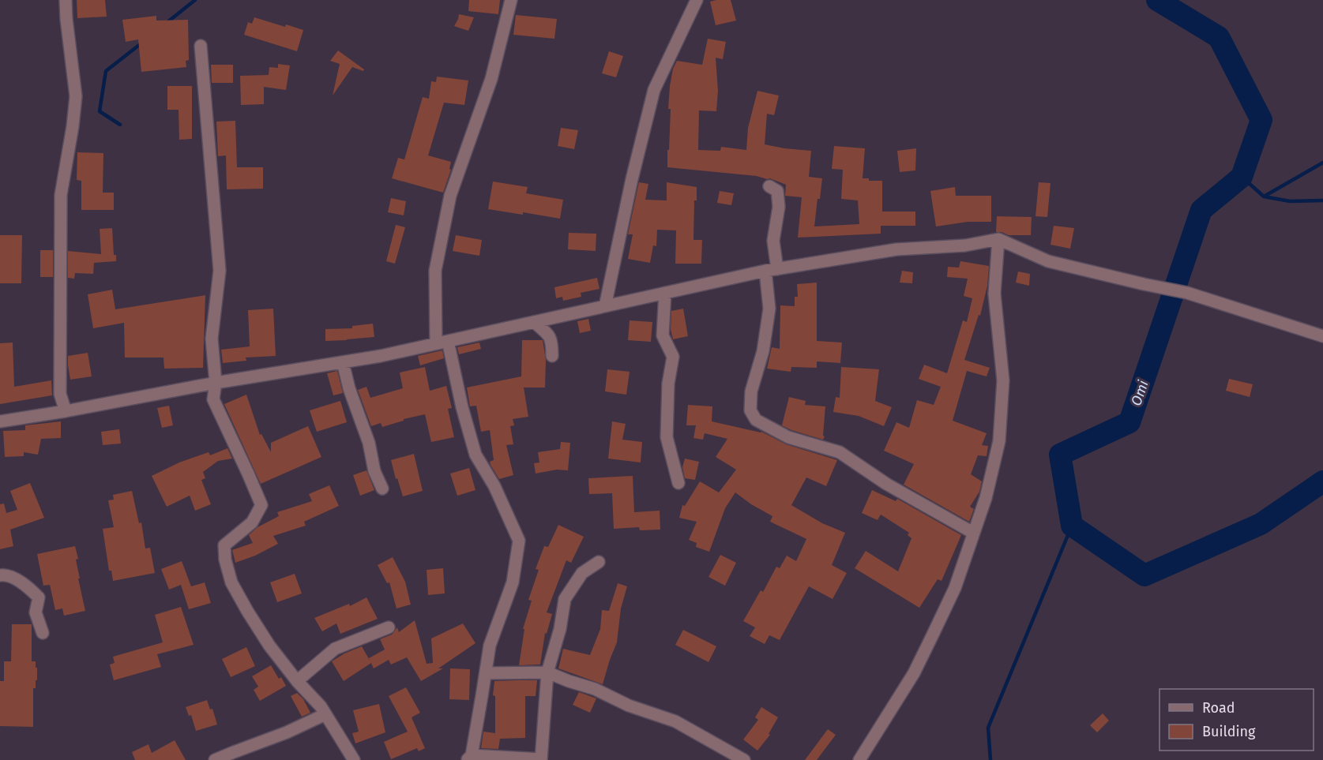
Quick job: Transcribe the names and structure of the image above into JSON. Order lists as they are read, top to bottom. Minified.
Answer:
{"water":["Omi"],"legend":["Road","Building"]}
